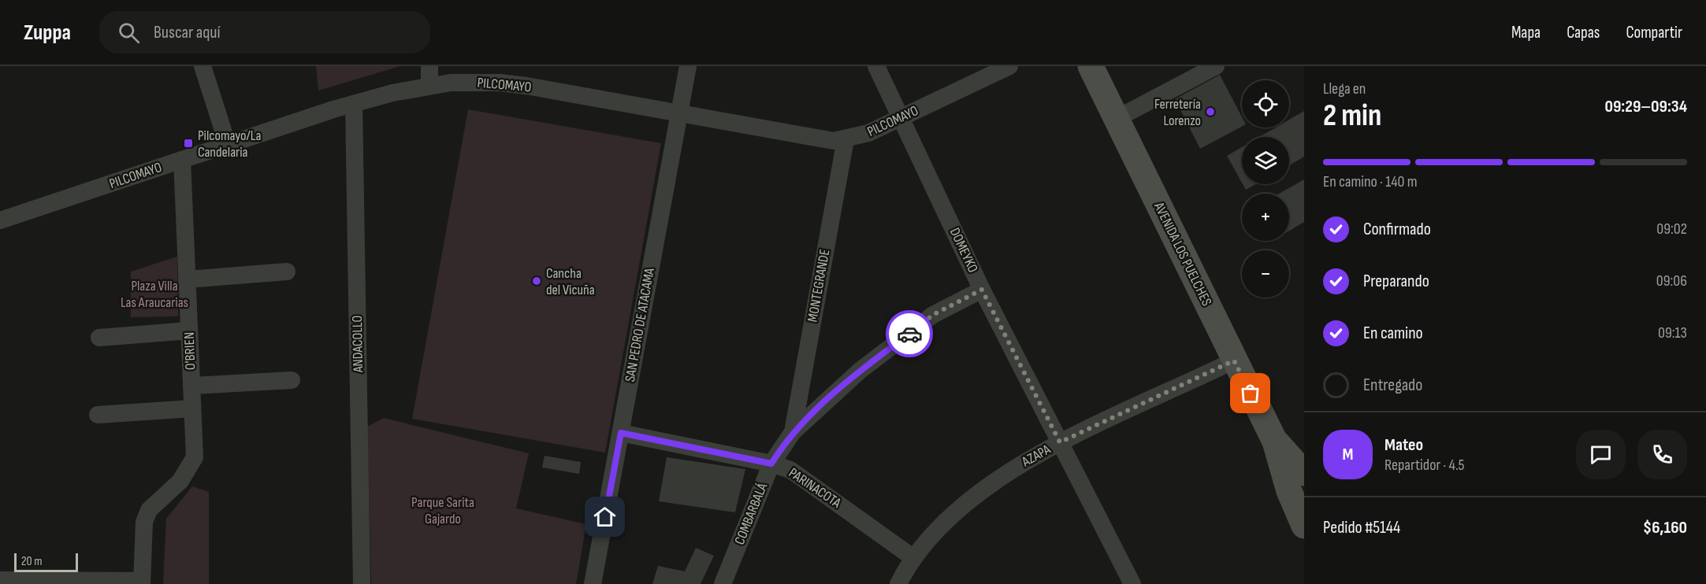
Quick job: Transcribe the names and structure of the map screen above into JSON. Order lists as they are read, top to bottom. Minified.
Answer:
{"streets":{"main road":["AVENIDA LOS PUELCHES"],"street":["PILCOMAYO","DOMEYKO","MONTEGRANDE","SAN PEDRO DE ATACAMA","ANDACOLLO","O'BRIEN","AZAPA","PARINACOTA","COMBARBALÁ"]},"crossings":[["PILCOMAYO","DOMEYKO"],["PILCOMAYO","MONTEGRANDE"],["PILCOMAYO","SAN PEDRO DE ATACAMA"],["PILCOMAYO","ANDACOLLO"],["PILCOMAYO","O'BRIEN"],["DOMEYKO","AZAPA"],["DOMEYKO","COMBARBALÁ"],["AVENIDA LOS PUELCHES","AZAPA"],["MONTEGRANDE","COMBARBALÁ"],["SAN PEDRO DE ATACAMA","PARINACOTA"],["AZAPA","PARINACOTA"],["PARINACOTA","COMBARBALÁ"]],"parks":["Plaza Villa Las Araucarias","Parque Sarita Gajardo"],"places":{"other":["Ferretería Lorenzo","Cancha del Vicuña"],"transit":["Pilcomayo/La Candelaria"]},"scale_bar":"20 m","page":{"header":"Zuppa","search":"Buscar aquí","nav":["Mapa","Capas","Compartir"],"heading":["2 min","Llega en","09:29–09:34"],"panel":["Mateo","Repartidor · 4.5","Pedido #5144","$6,160"],"map_buttons":["+","−"],"bar":"En camino · 140 m","list":[["Confirmado","09:02"],["Preparando","09:06"],["En camino","09:13"],"Entregado"],"round":"M","scale":"20 m"}}
